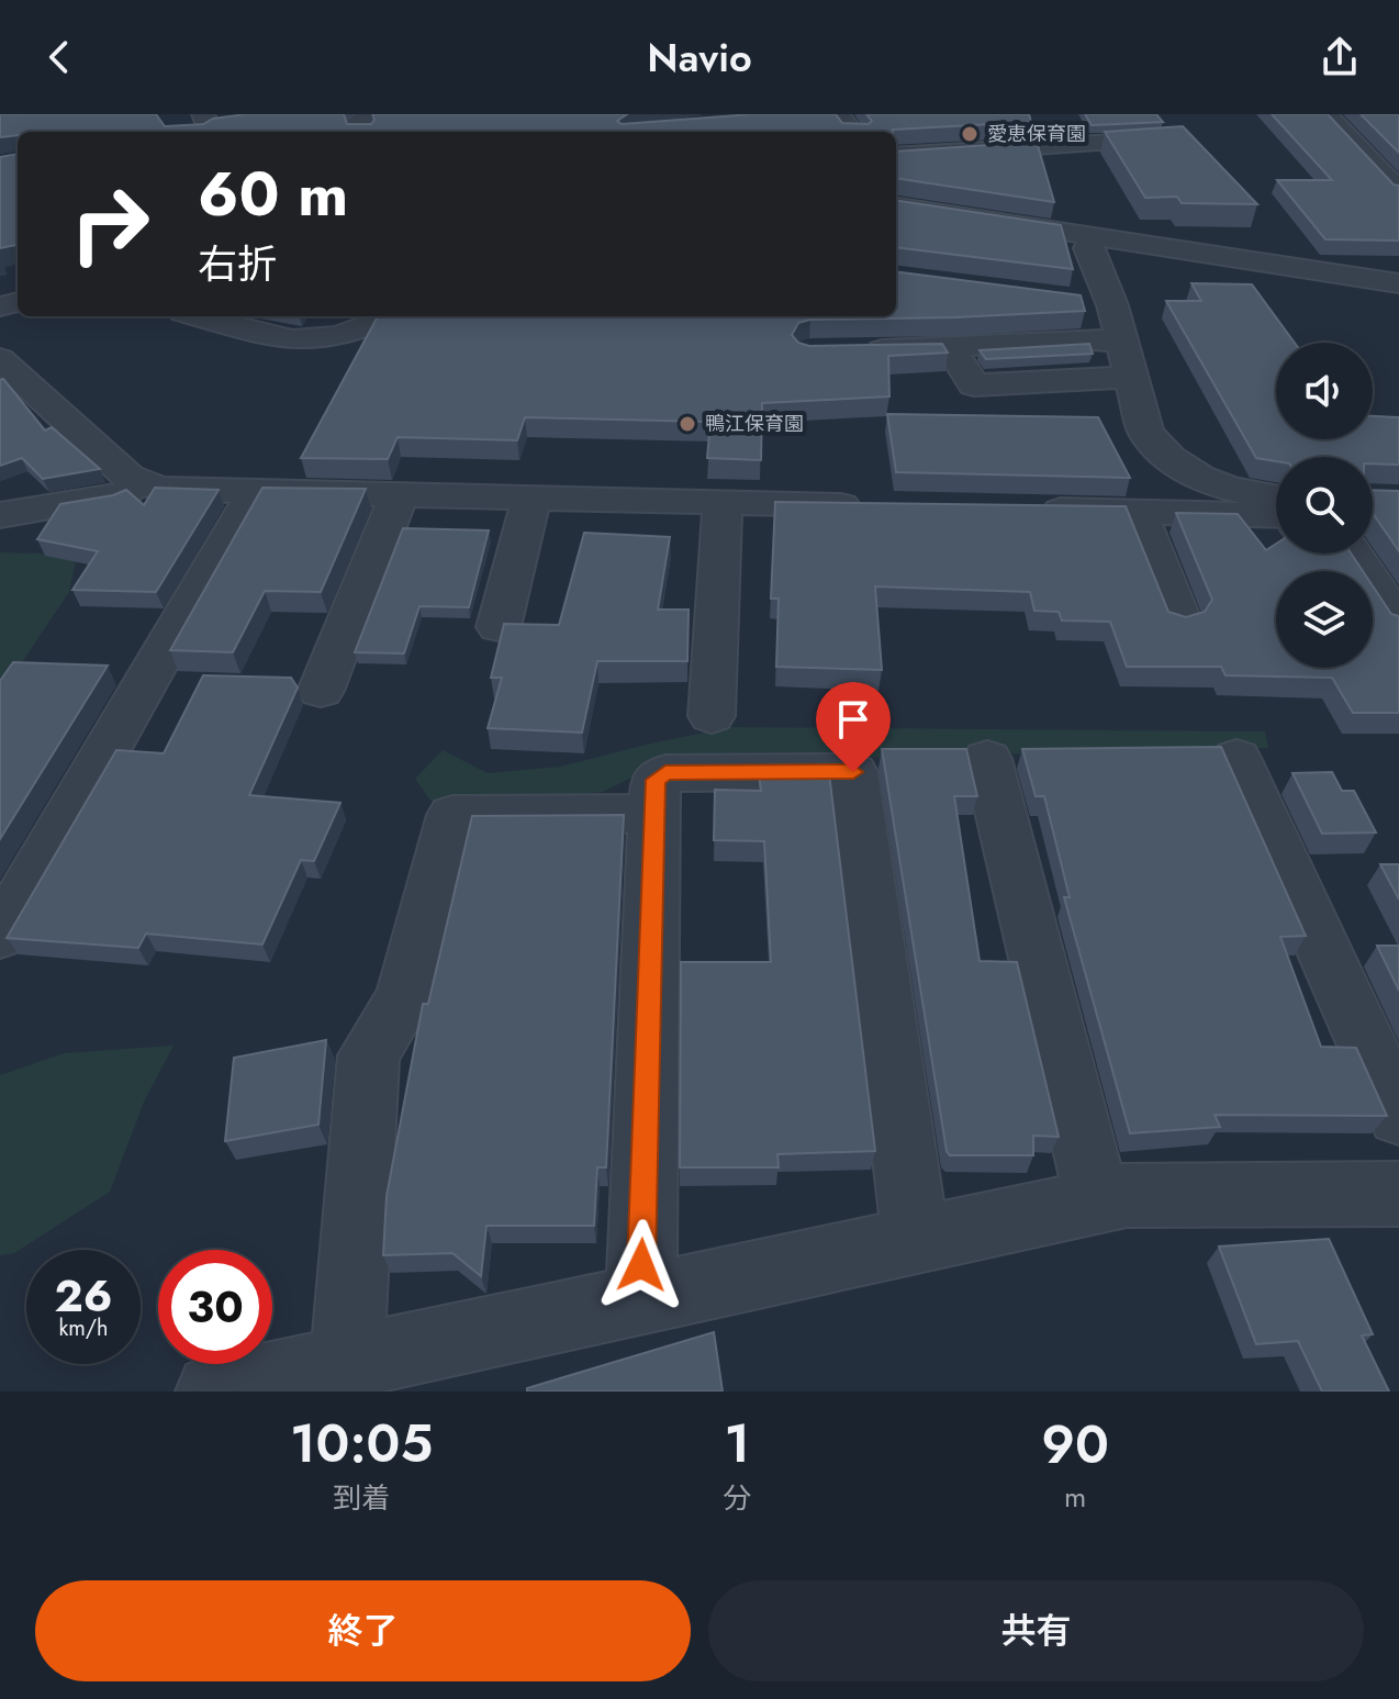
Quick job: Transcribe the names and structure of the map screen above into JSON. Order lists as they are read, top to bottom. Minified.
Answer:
{"places":["愛恵保育園","鴨江保育園"],"page":{"header":"Navio","turn":["60 m","右折"],"speed":"26 km/h","limit":"30","eta":["10:05","到着","1","分","90","m"],"buttons":["終了","共有"]}}
